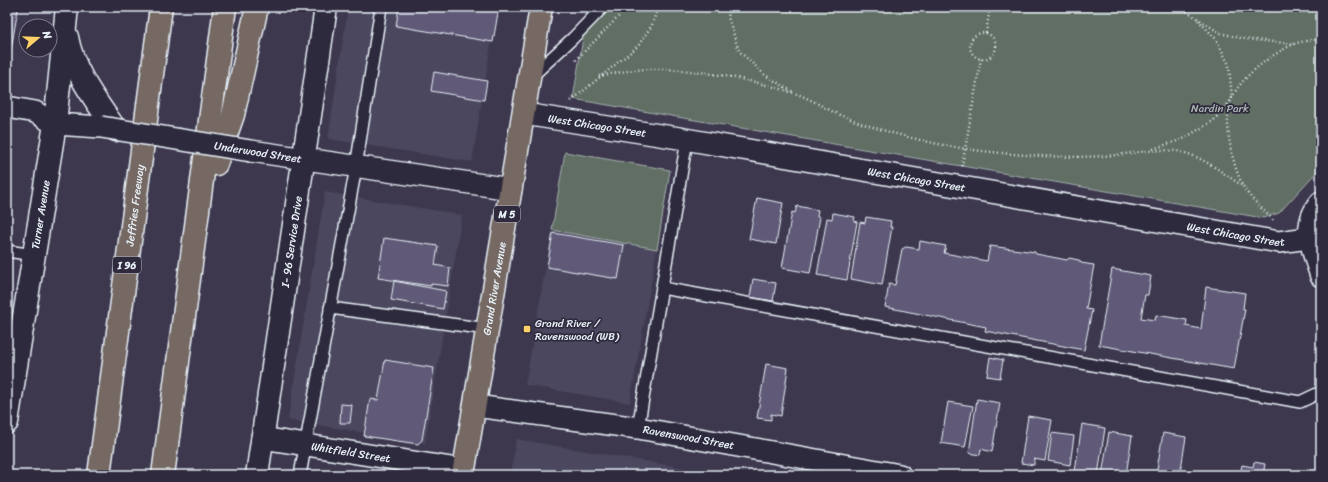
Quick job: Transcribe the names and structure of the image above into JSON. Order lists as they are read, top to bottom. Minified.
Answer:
{"streets":{"main road":["Jeffries Freeway","M 5","I 96","Grand River Avenue"],"street":["West Chicago Street","Underwood Street","Turner Avenue","I- 96 Service Drive","Ravenswood Street","Whitfield Street"]},"crossings":[["West Chicago Street","Grand River Avenue"],["Underwood Street","Turner Avenue"],["Underwood Street","I- 96 Service Drive"],["Underwood Street","Grand River Avenue"],["I- 96 Service Drive","Whitfield Street"],["Grand River Avenue","Ravenswood Street"],["Grand River Avenue","Whitfield Street"]],"parks":["Nardin Park"],"places":{"transit":["Grand River / Ravenswood (WB)"]},"north":"right"}
